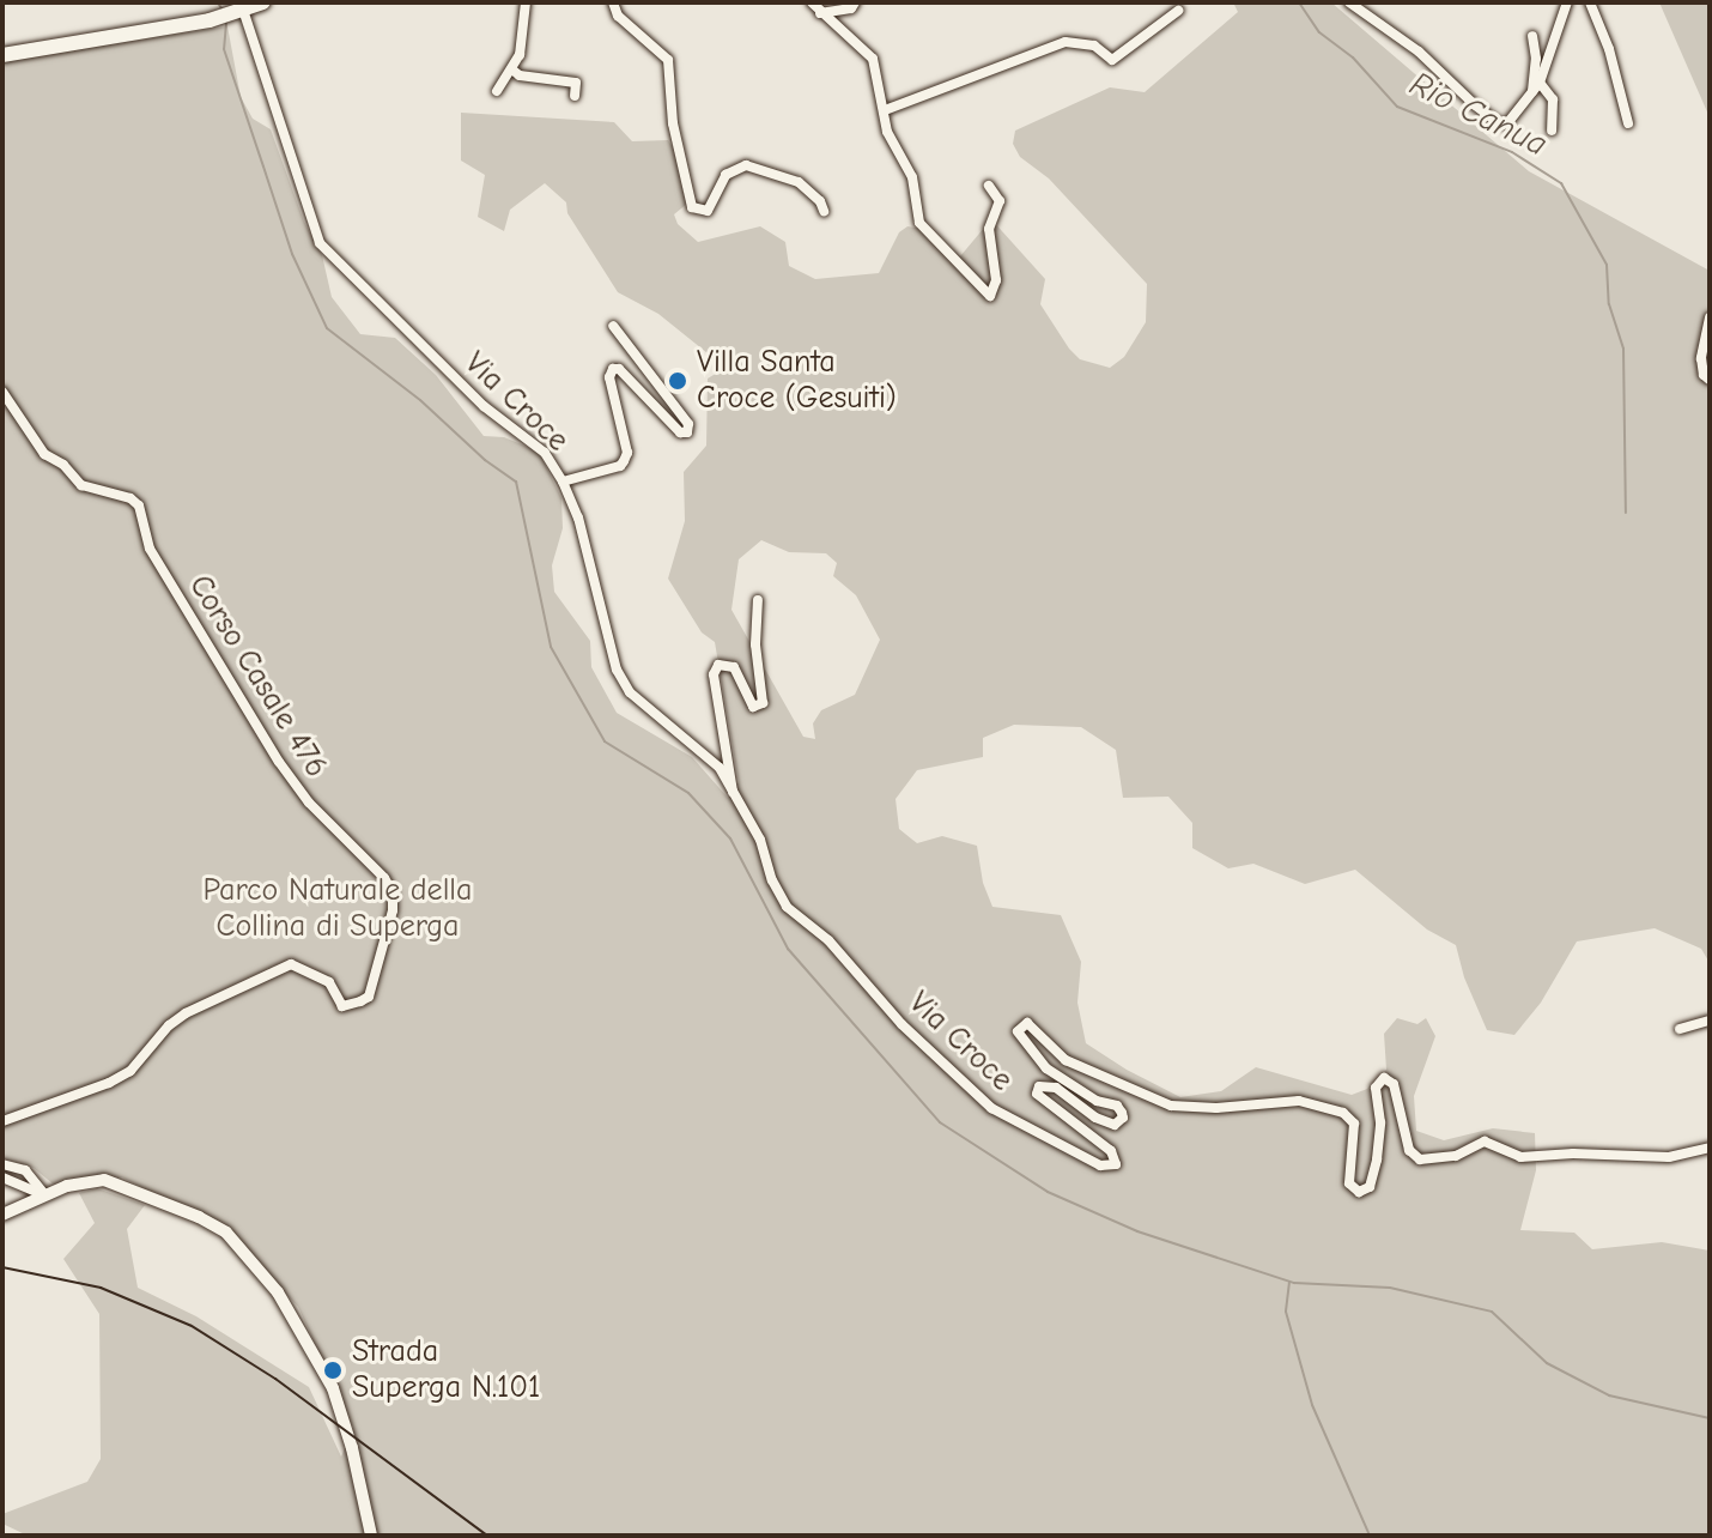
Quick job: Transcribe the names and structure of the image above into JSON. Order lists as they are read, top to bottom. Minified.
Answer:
{"streets":{"street":["Via Croce","Corso Casale 476"]},"water":["Rio Canua"],"parks":["Parco Naturale della Collina di Superga"],"places":["Villa Santa Croce (Gesuiti)","Strada Superga N.101"]}
